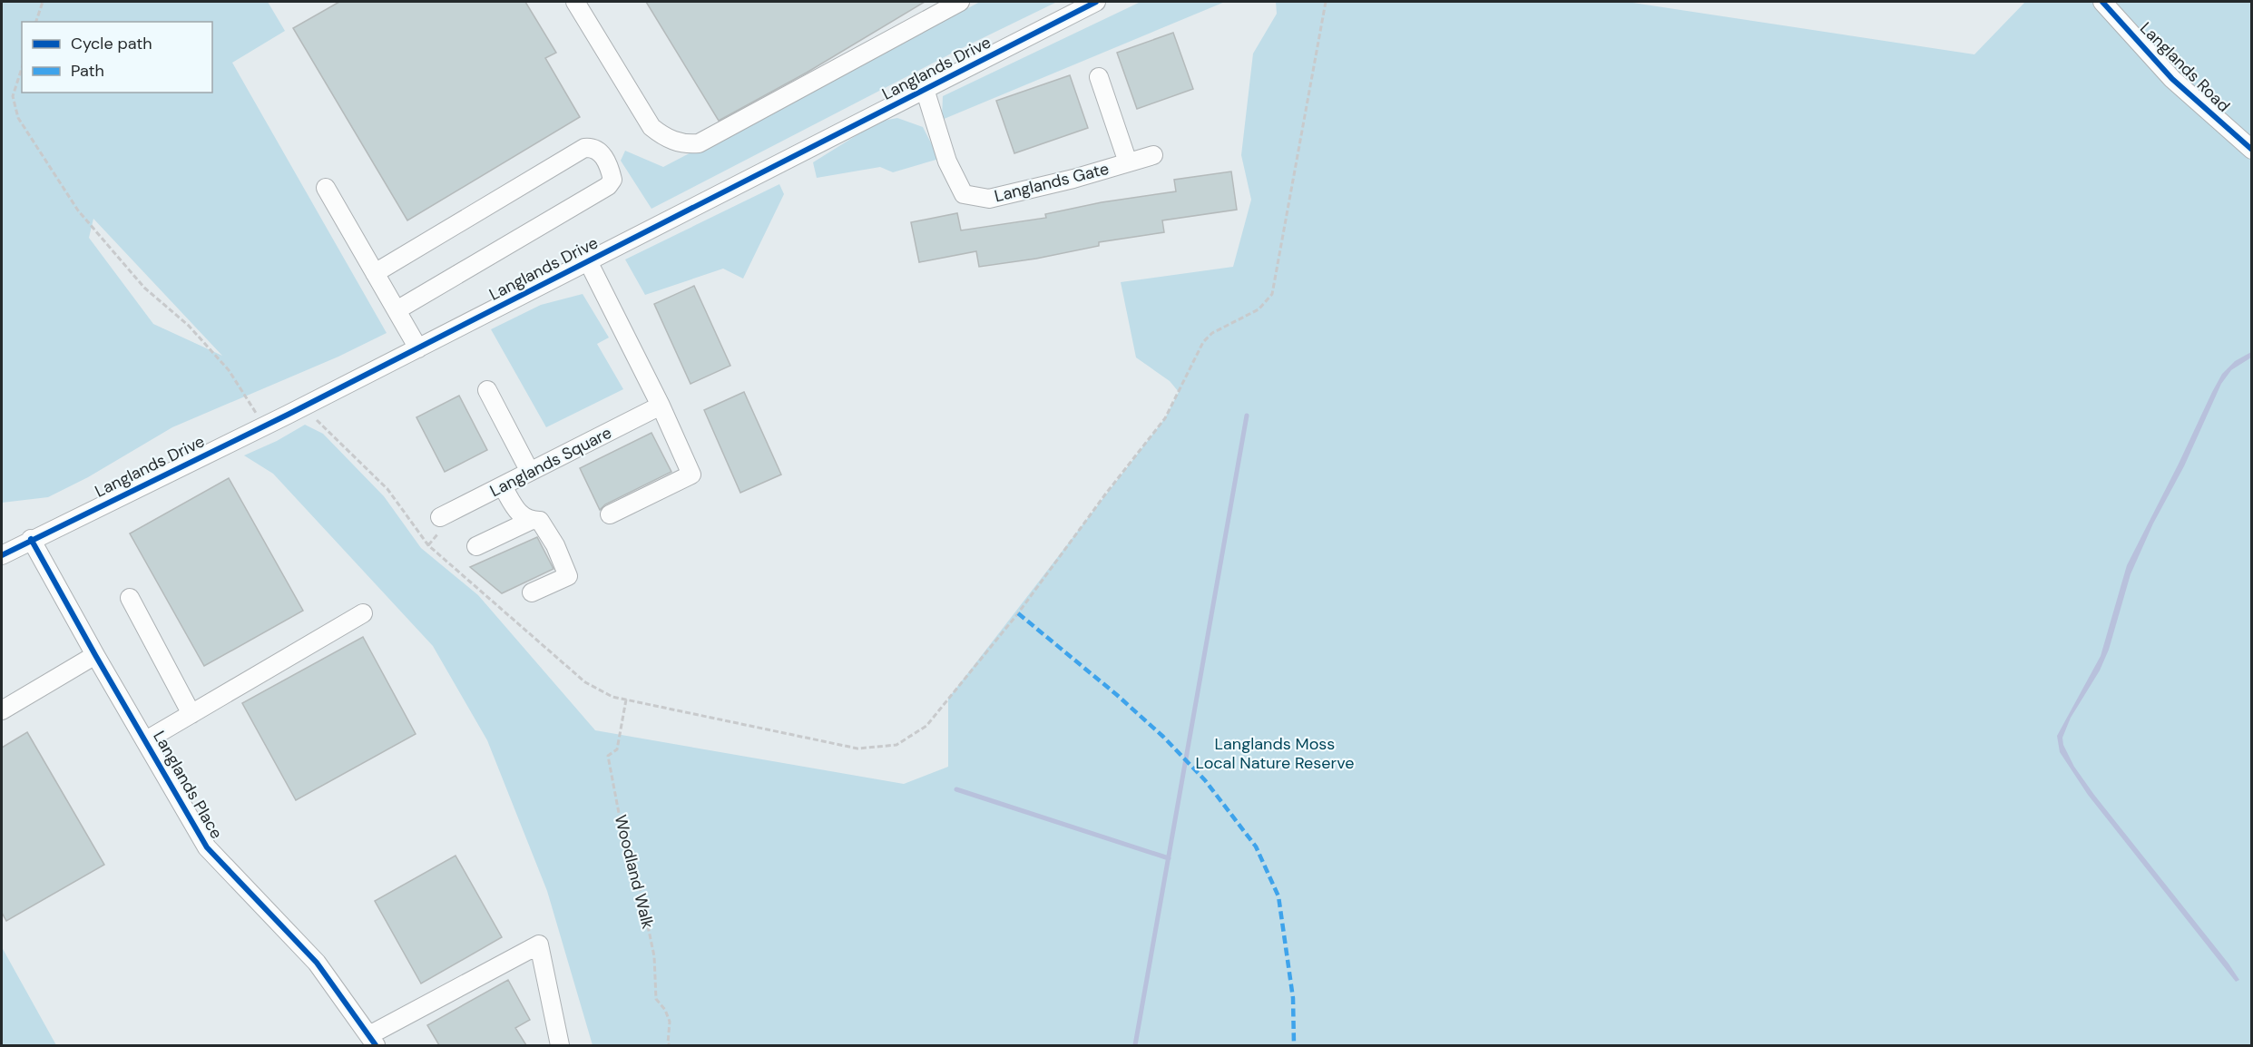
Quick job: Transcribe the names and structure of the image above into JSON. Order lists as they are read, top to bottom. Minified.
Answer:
{"streets":{"street":["Langlands Road","Langlands Drive","Langlands Gate","Langlands Square","Langlands Place"],"path":["Woodland Walk"]},"crossings":[["Langlands Drive","Langlands Gate"],["Langlands Drive","Langlands Place"]],"parks":["Langlands Moss Local Nature Reserve"],"legend":["Cycle path","Path"]}
